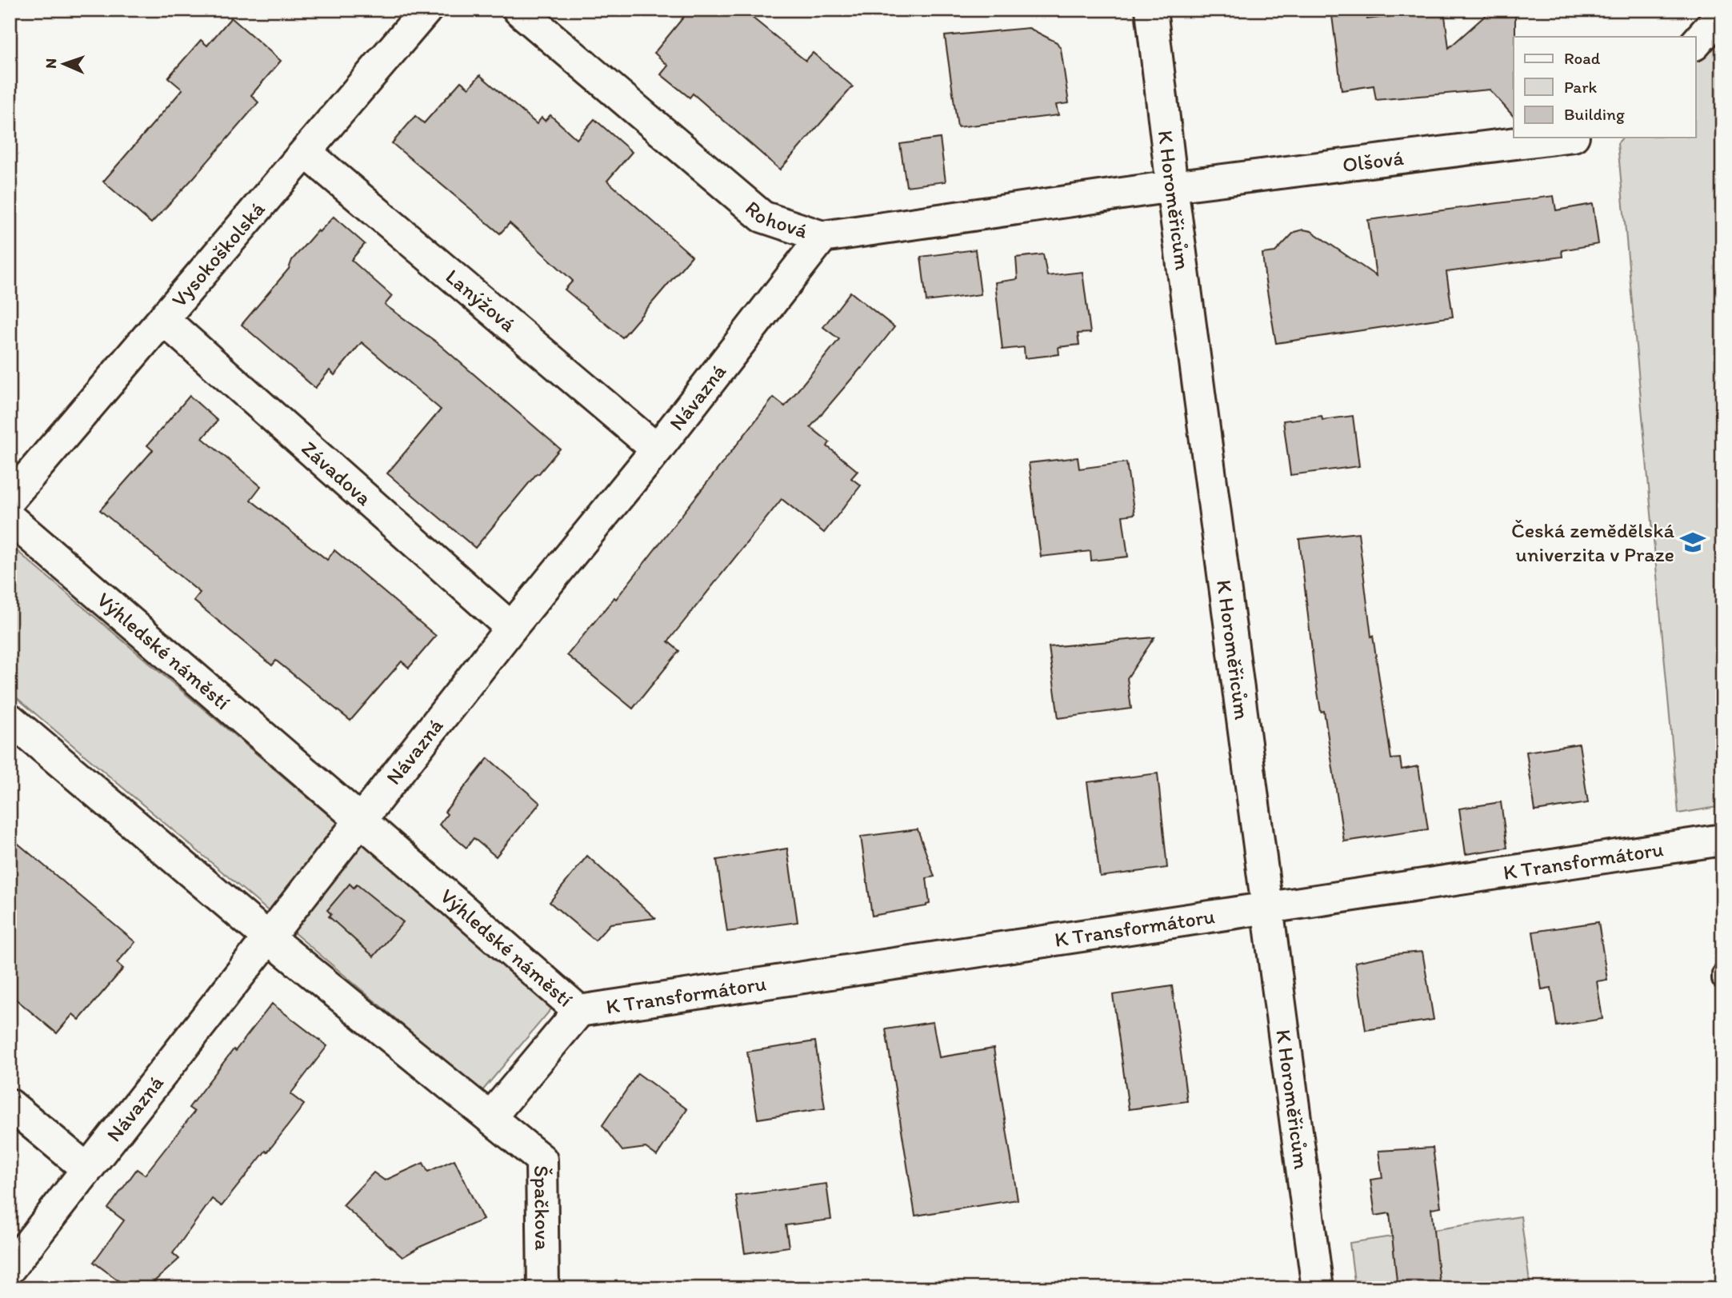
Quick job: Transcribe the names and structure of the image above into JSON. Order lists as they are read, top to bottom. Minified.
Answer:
{"streets":{"street":["Olšová","K Horoměřicům","Rohová","Vysokoškolská","Lanýžová","Návazná","Závadova","Výhledské náměstí","K Transformátoru","Špačkova"]},"crossings":[["Olšová","K Horoměřicům"],["Olšová","Rohová"],["K Horoměřicům","Rohová"],["K Horoměřicům","K Transformátoru"],["Rohová","Návazná"],["Vysokoškolská","Lanýžová"],["Vysokoškolská","Závadova"],["Lanýžová","Návazná"],["Návazná","Závadova"],["Návazná","Výhledské náměstí"],["Výhledské náměstí","K Transformátoru"],["Výhledské náměstí","Špačkova"]],"places":{"school or university":["Česká zemědělská univerzita v Praze"]},"legend":["Road","Park","Building"],"north":"left"}
